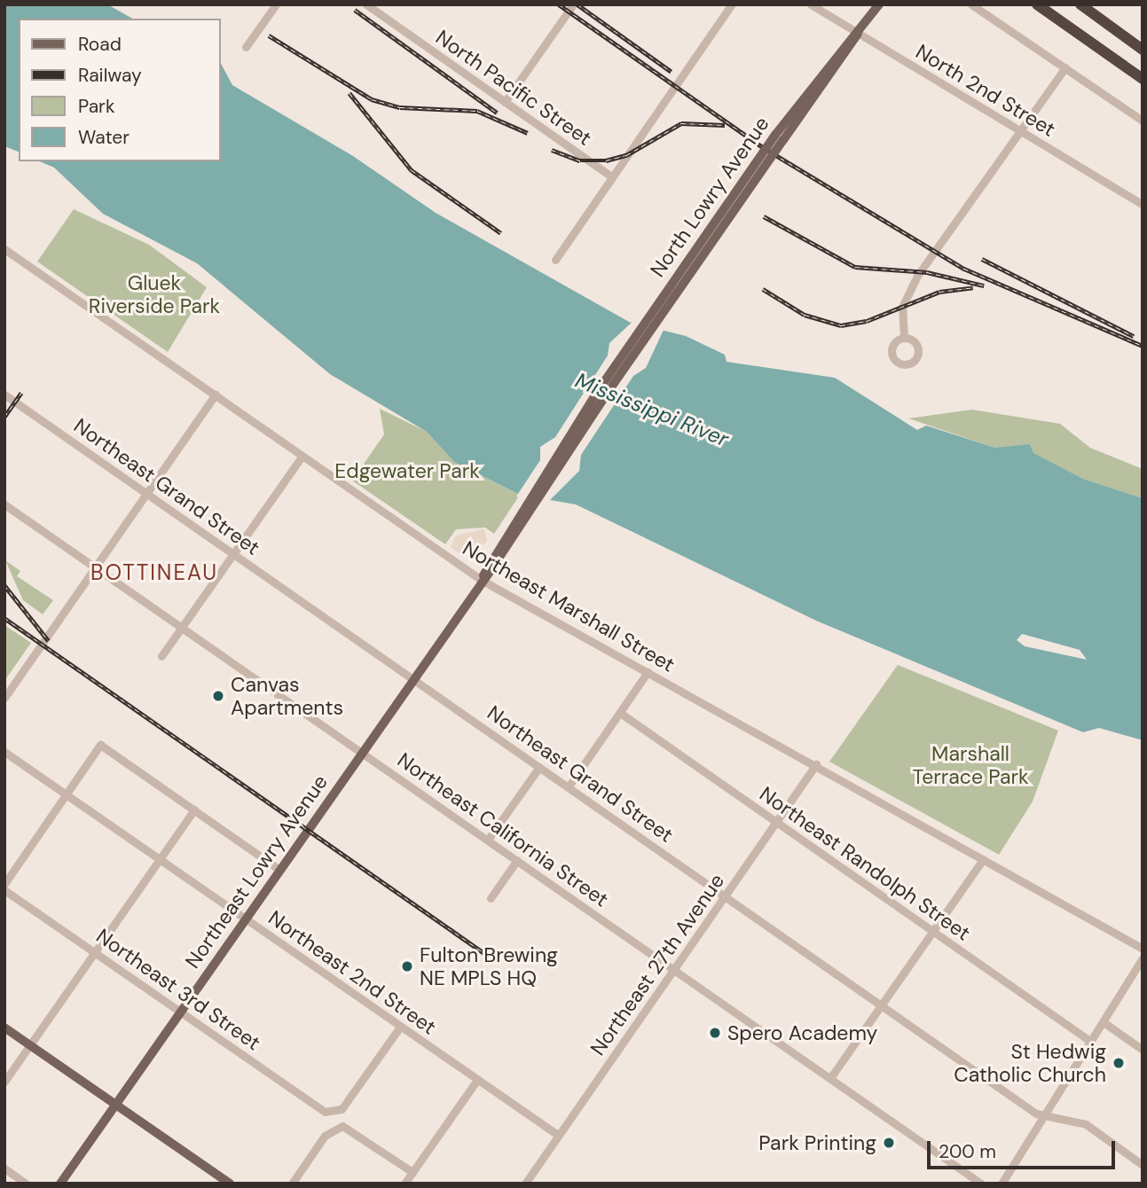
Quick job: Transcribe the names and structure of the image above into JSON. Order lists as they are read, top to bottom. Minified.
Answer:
{"streets":{"main road":["North Lowry Avenue","Northeast Lowry Avenue"],"street":["North Pacific Street","North 2nd Street","Northeast Grand Street","Northeast Marshall Street","Northeast California Street","Northeast Randolph Street","Northeast 27th Avenue","Northeast 2nd Street","Northeast 3rd Street"]},"crossings":[["North 2nd Street","North Lowry Avenue"],["North Lowry Avenue","Northeast Lowry Avenue"],["Northeast Grand Street","Northeast Lowry Avenue"],["Northeast Grand Street","Northeast 27th Avenue"],["Northeast Marshall Street","Northeast Lowry Avenue"],["Northeast Marshall Street","Northeast 27th Avenue"],["Northeast California Street","Northeast Lowry Avenue"],["Northeast California Street","Northeast 27th Avenue"],["Northeast Randolph Street","Northeast 27th Avenue"],["Northeast Lowry Avenue","Northeast 2nd Street"],["Northeast Lowry Avenue","Northeast 3rd Street"],["Northeast 27th Avenue","Northeast 2nd Street"],["Northeast 2nd Street","Northeast 3rd Street"]],"districts":["BOTTINEAU"],"water":["Mississippi River"],"parks":["Gluek Riverside Park","Edgewater Park","Marshall Terrace Park"],"places":["Canvas Apartments","Fulton Brewing NE MPLS HQ","Spero Academy","St Hedwig Catholic Church","Park Printing"],"legend":["Road","Railway","Park","Water"],"scale_bar":"200 m"}
